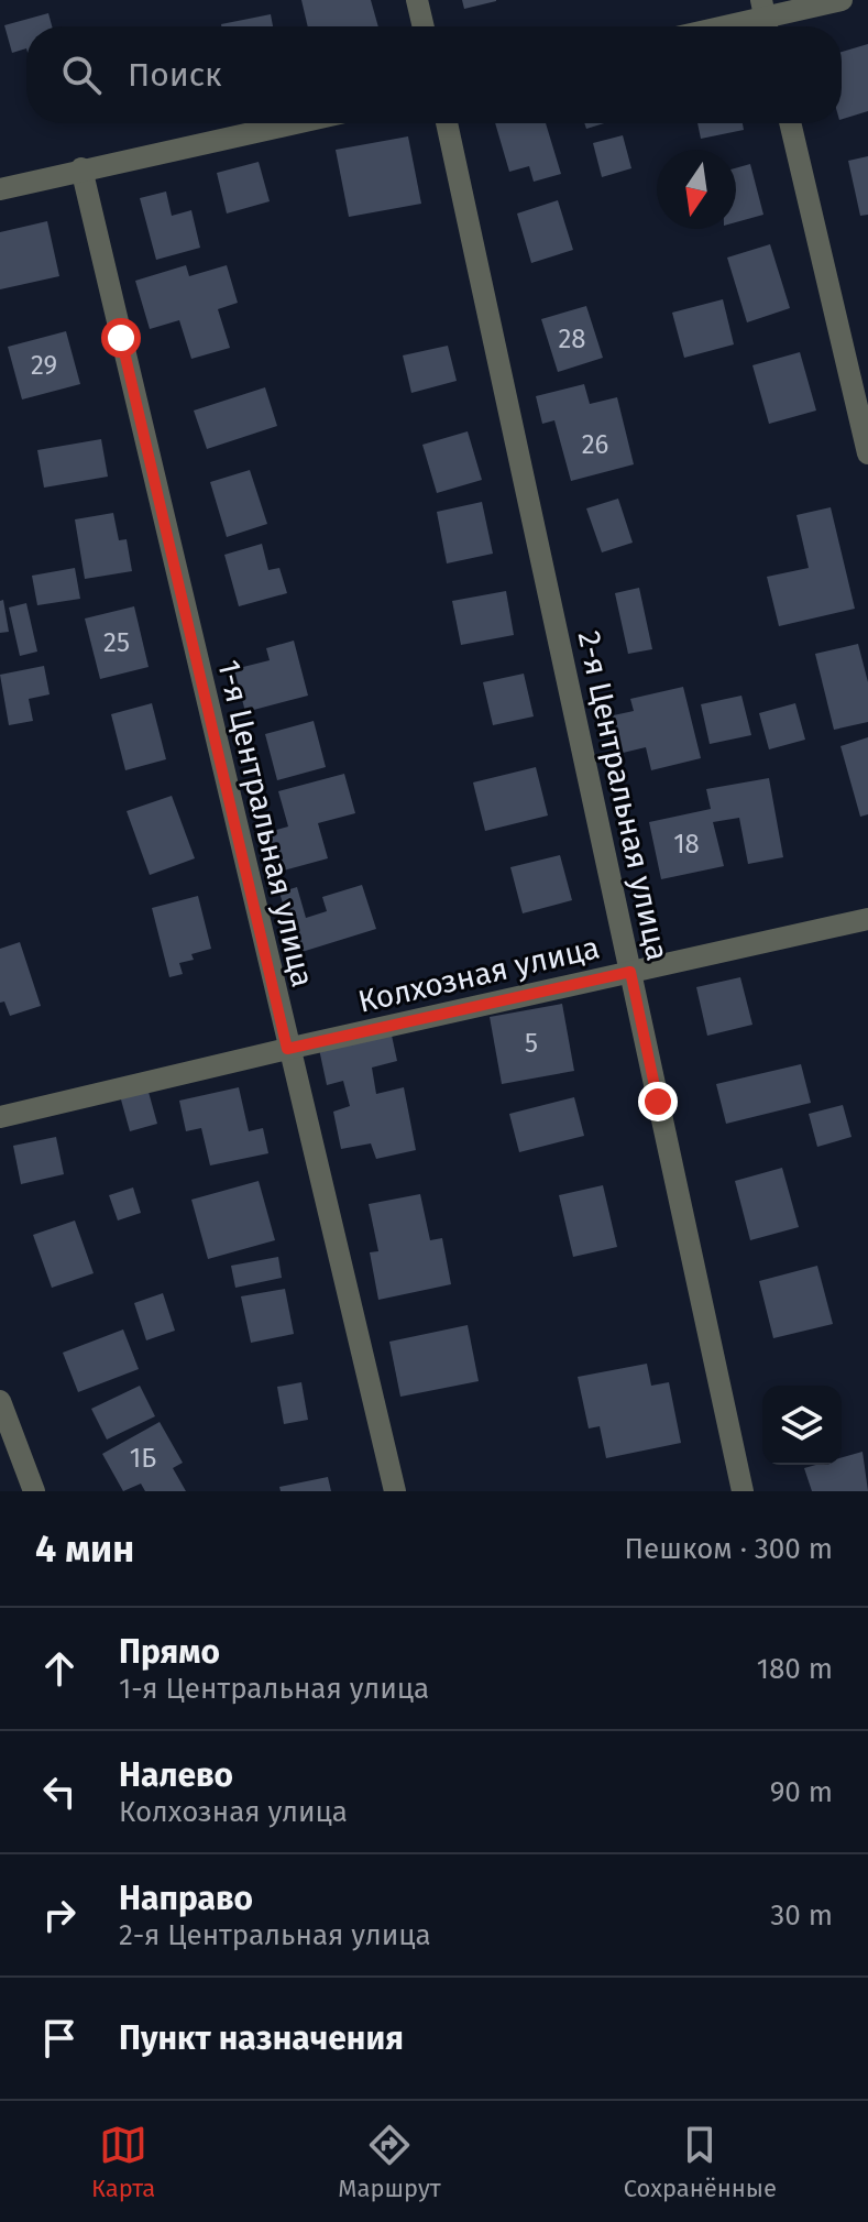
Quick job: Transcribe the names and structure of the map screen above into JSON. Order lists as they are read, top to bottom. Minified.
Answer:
{"streets":{"street":["2-я Центральная улица","1-я Центральная улица","Колхозная улица"]},"crossings":[["2-я Центральная улица","Колхозная улица"],["1-я Центральная улица","Колхозная улица"]],"house_numbers":["28","29","26","25","18","5","1Б"],"north":"bottom","page":{"search":"Поиск","heading":["4 мин","Пешком · 300 m"],"list":[["Прямо","1-я Центральная улица","180 m"],["Налево","Колхозная улица","90 m"],["Направо","2-я Центральная улица","30 m"],"Пункт назначения"],"nav":["Карта","Маршрут","Сохранённые"]}}
